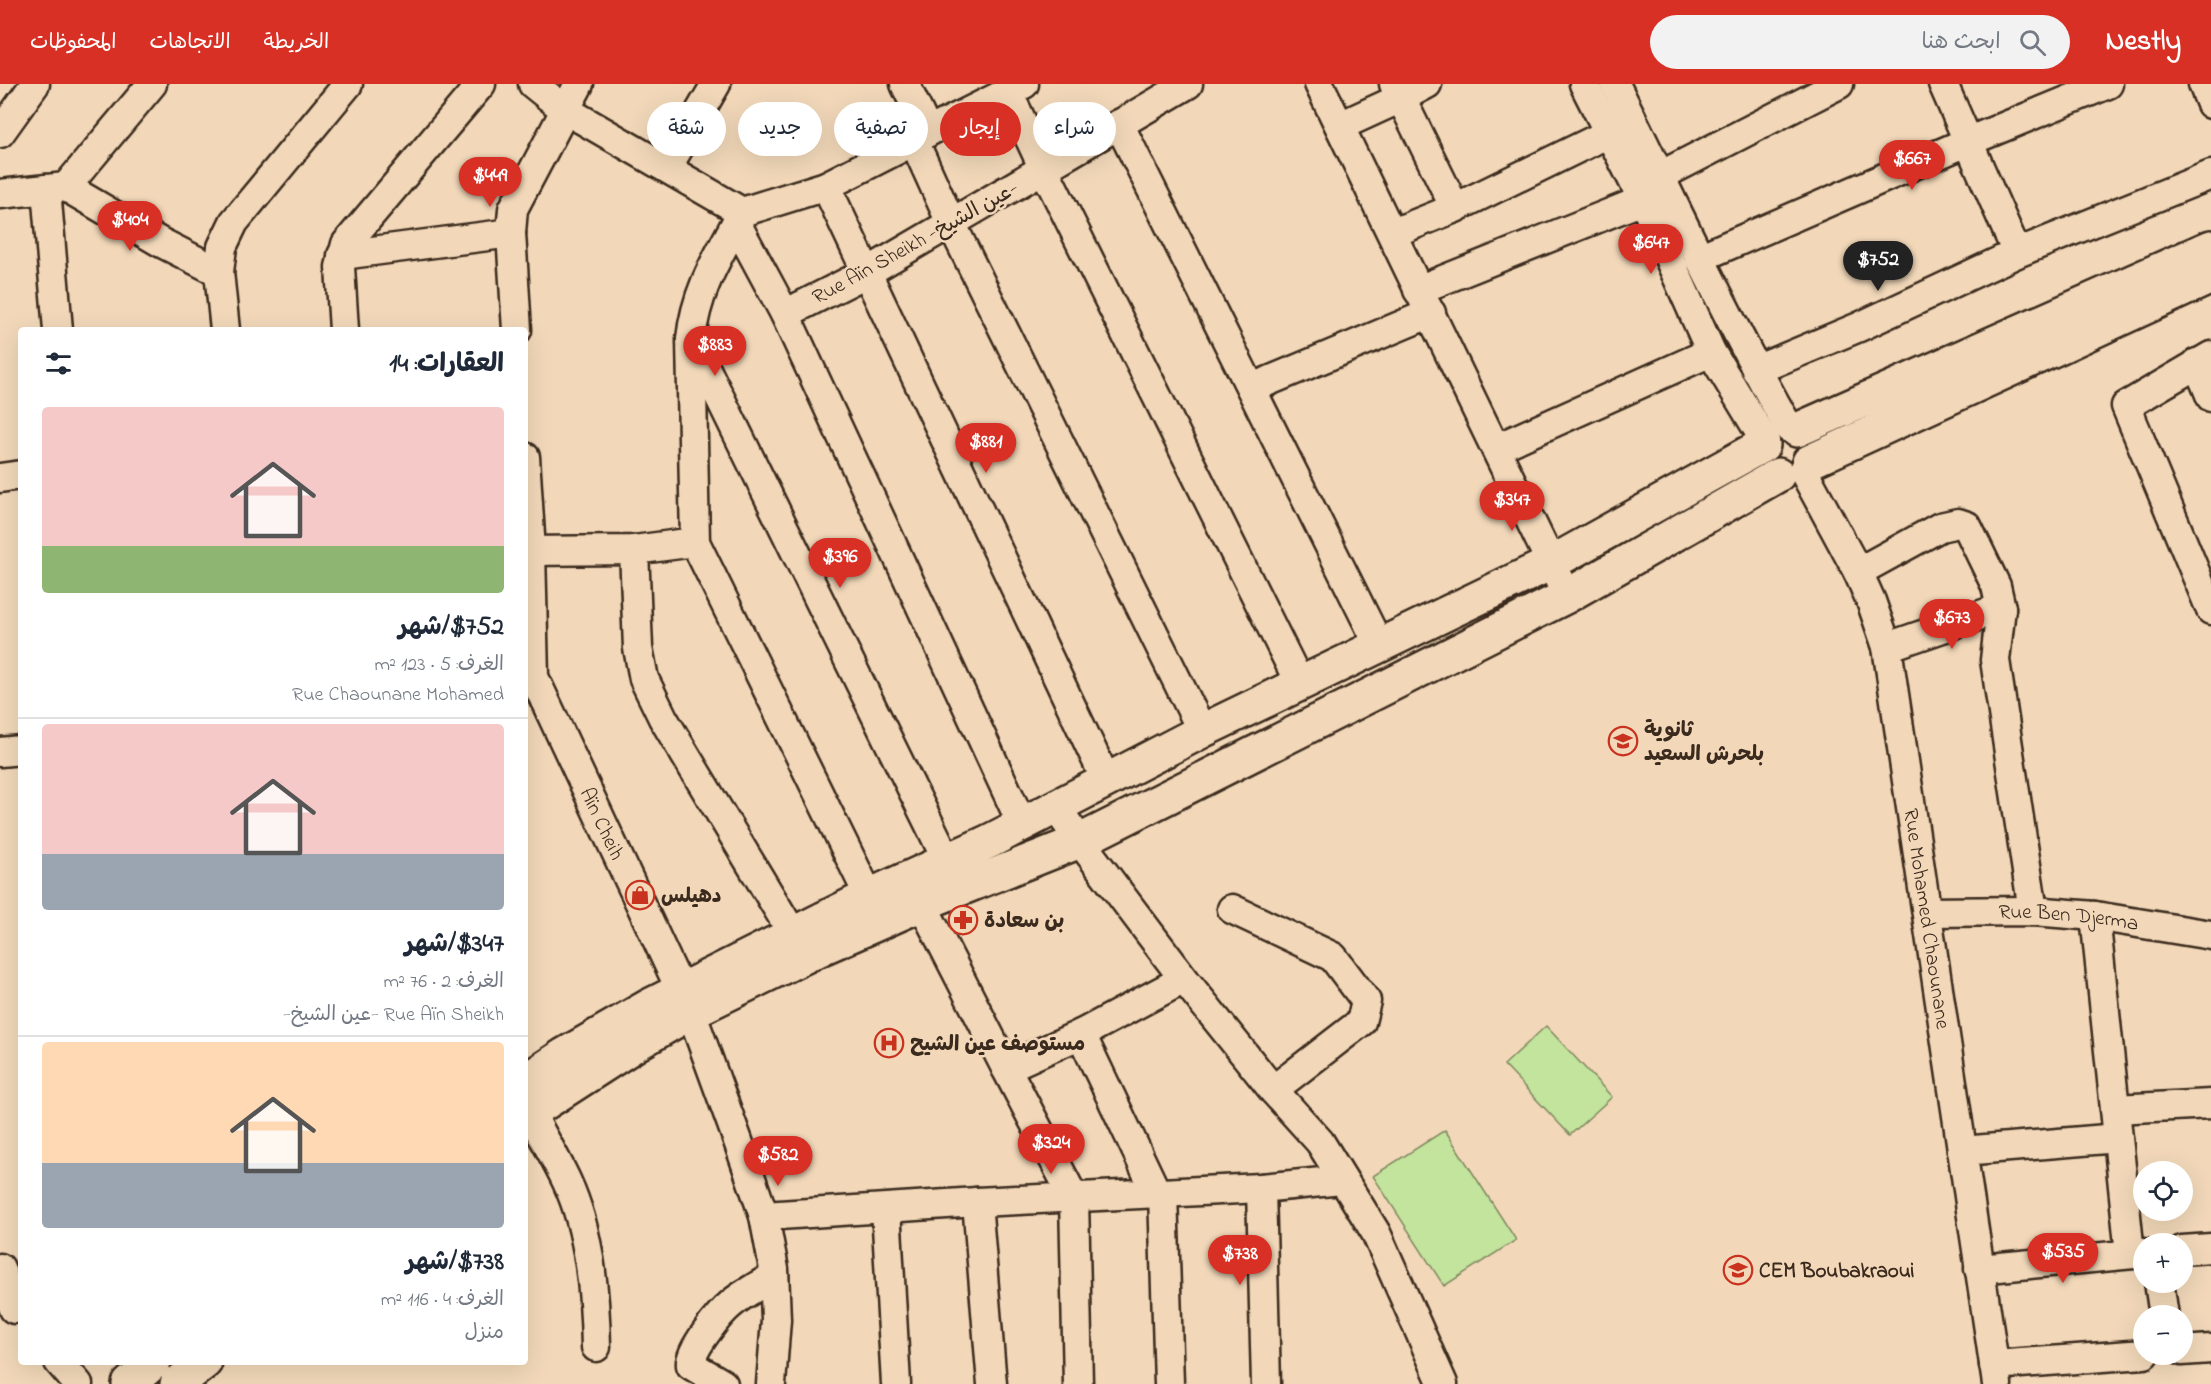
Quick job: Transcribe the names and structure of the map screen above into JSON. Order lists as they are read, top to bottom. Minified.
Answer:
{"streets":{"street":["Rue Aïn Sheikh -عين الشيخ-","Aïn Cheih","Rue Mohamed Chaounane","Rue Ben Djerma"]},"crossings":[["Rue Mohamed Chaounane","Rue Ben Djerma"]],"places":{"school or university":["ثانوية بلحرش السعيد","CEM Boubakraoui"],"shop":["دهيلس"],"pharmacy":["بن سعادة"],"hospital":["مستوصف عين الشيح"]},"page":{"header":"Nestly","search":"ابحث هنا","nav":["الخريطة","الاتجاهات","المحفوظات"],"chip":["شراء","إيجار","تصفية","جديد","شقة"],"price":["$667","$449","$404","$647","$752","$883","$881","$347","$396","$673","$324","$582","$535","$738"],"heading":"العقارات: 14","list":[{"name":"$752/شهر","note":"الغرف: 5 · 123 m² · Rue Chaounane Mohamed"},{"name":"$347/شهر","note":"الغرف: 2 · 76 m² · Rue Aïn Sheikh -عين الشيخ-"},{"name":"$738/شهر","note":"الغرف: 4 · 116 m² · منزل"}],"map_buttons":["+","−"]}}
